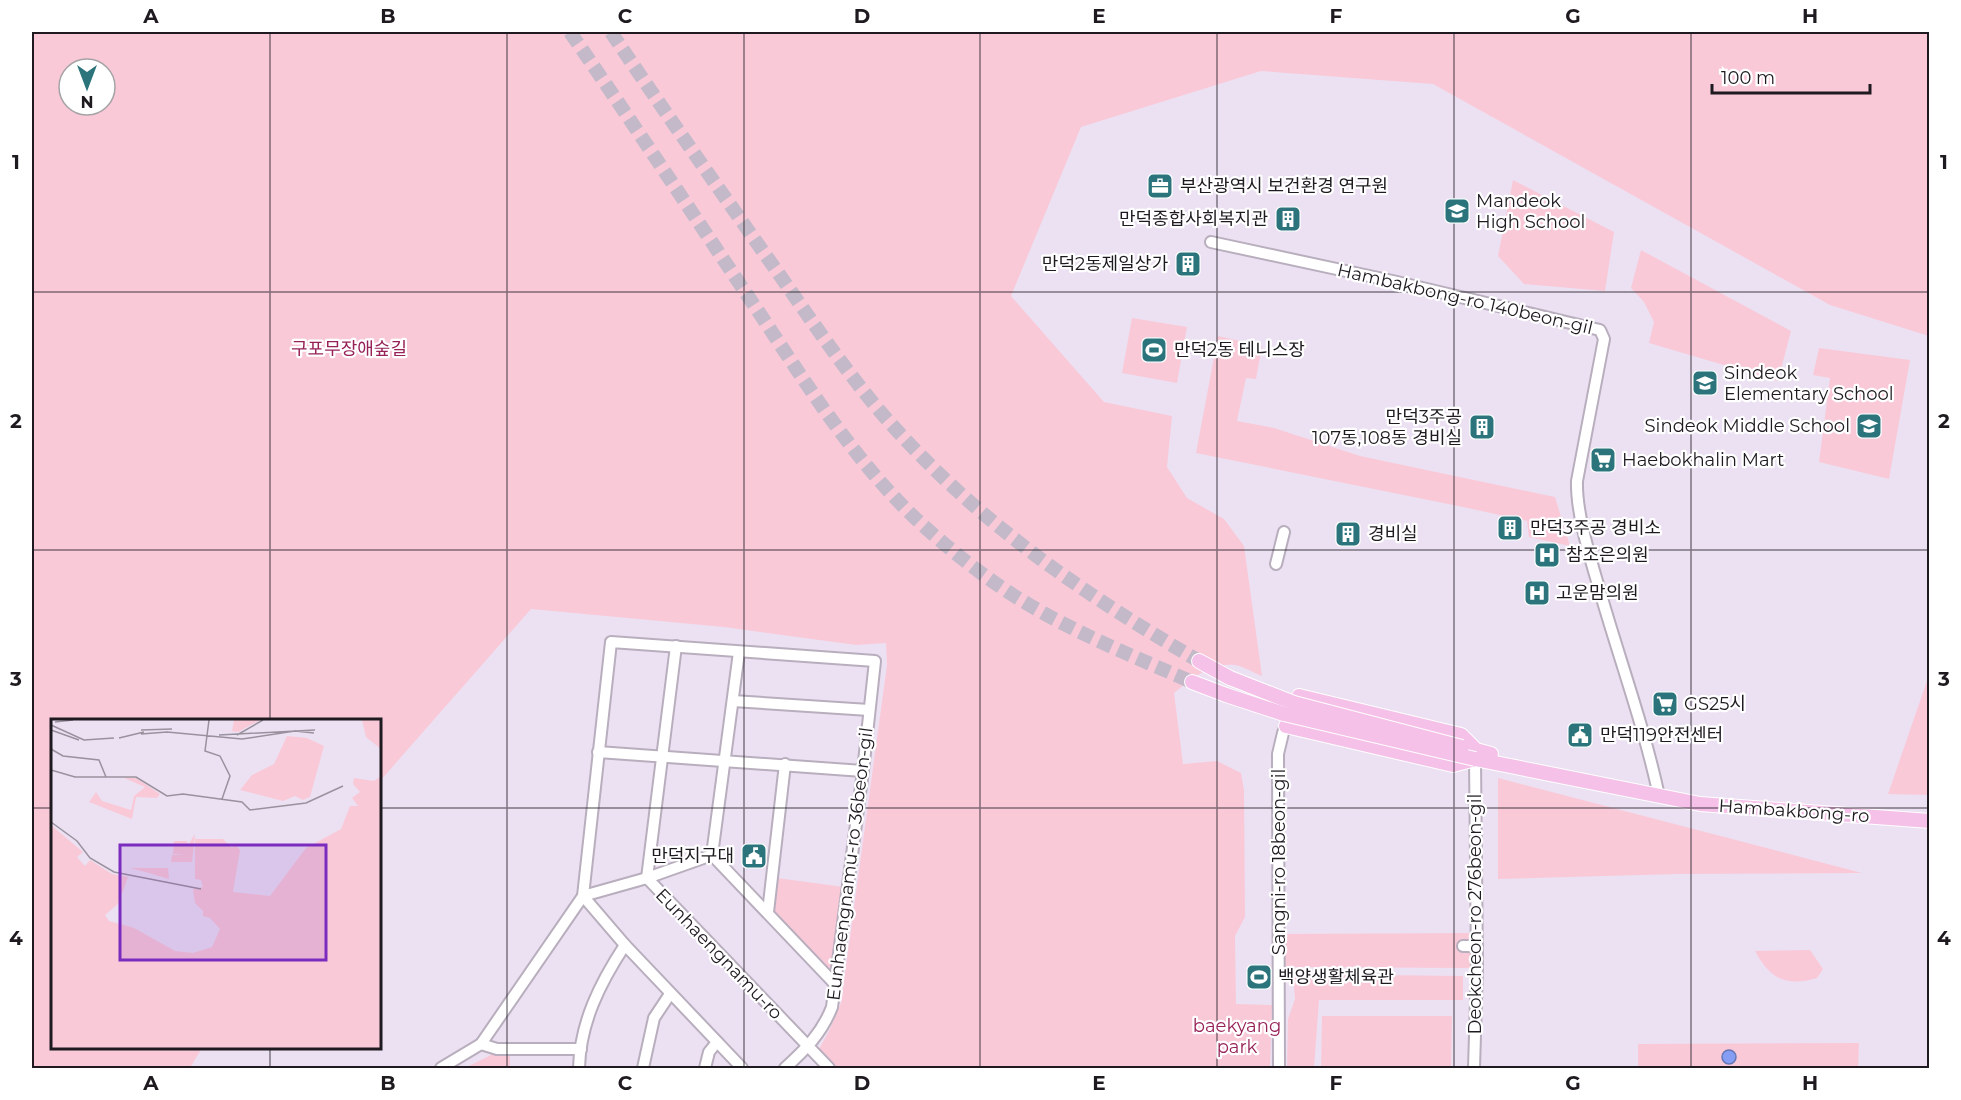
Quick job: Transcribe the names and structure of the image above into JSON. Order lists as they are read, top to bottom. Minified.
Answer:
{"streets":{"main road":["Hambakbong-ro"],"street":["Hambakbong-ro 140beon-gil","Sangni-ro 18beon-gil","Eunhaengnamu-ro 36beon-gil","Deokcheon-ro 276beon-gil","Eunhaengnamu-ro"]},"crossings":[["Hambakbong-ro 140beon-gil","Hambakbong-ro"],["Hambakbong-ro","Deokcheon-ro 276beon-gil"],["Eunhaengnamu-ro 36beon-gil","Eunhaengnamu-ro"]],"parks":["구포무장애숲길","baekyang park"],"places":{"office":["부산광역시 보건환경 연구원"],"school or university":["Mandeok High School","Sindeok Elementary School","Sindeok Middle School"],"building":["만덕종합사회복지관","만덕2동제일상가","만덕3주공 107동,108동 경비실","만덕3주공 경비소","경비실"],"sports":["만덕2동 테니스장","백양생활체육관"],"supermarket":["Haebokhalin Mart","GS25시"],"hospital":["참조은의원","고운맘의원"],"public building":["만덕119안전센터","만덕지구대"]},"scale_bar":"100 m","north":"bottom","grid":{"columns":["A","B","C","D","E","F","G","H"],"rows":["1","2","3","4"]}}
